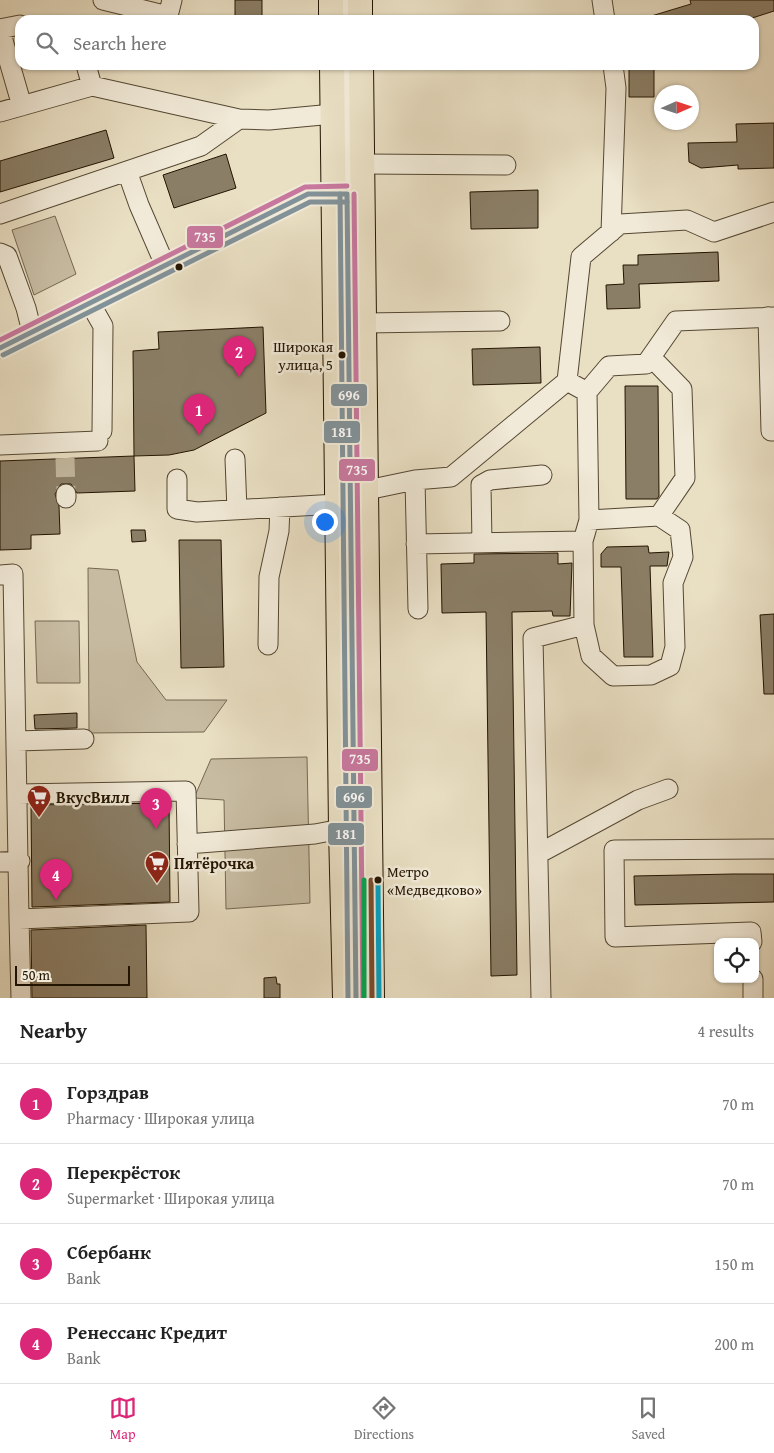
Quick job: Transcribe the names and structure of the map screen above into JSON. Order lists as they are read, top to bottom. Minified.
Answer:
{"places":{"other":["Широкая улица, 5","Метро «Медведково»"],"supermarket":["ВкусВилл","Пятёрочка"]},"lines":["transit line 735","transit line 696","transit line 181"],"scale_bar":"50 m","north":"right","page":{"search":"Search here","pins":["2","1","3","4"],"scale":"50 m","heading":["Nearby","4 results"],"list":[{"mark":"1","name":"Горздрав","note":"Pharmacy · Широкая улица","value":"70 m"},{"mark":"2","name":"Перекрёсток","note":"Supermarket · Широкая улица","value":"70 m"},{"mark":"3","name":"Сбербанк","note":"Bank","value":"150 m"},{"mark":"4","name":"Ренессанс Кредит","note":"Bank","value":"200 m"}],"nav":["Map","Directions","Saved"]}}
